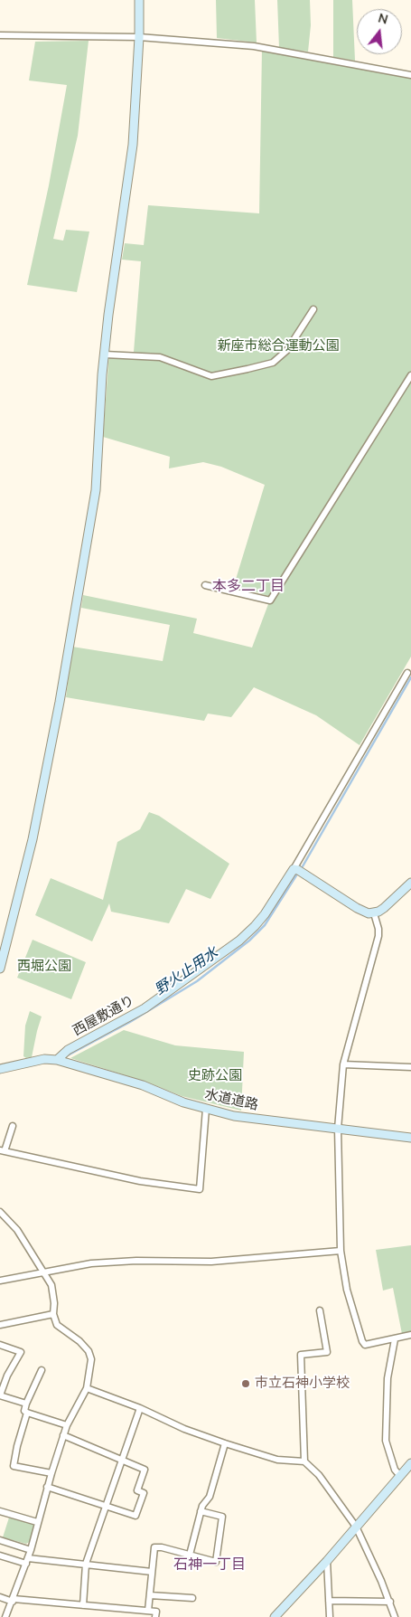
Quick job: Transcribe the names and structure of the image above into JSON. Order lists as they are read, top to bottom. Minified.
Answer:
{"streets":{"street":["西屋敷通り","水道道路"]},"crossings":[["西屋敷通り","水道道路"]],"districts":["本多二丁目","石神一丁目"],"water":["野火止用水"],"parks":["新座市総合運動公園","西堀公園","史跡公園"],"places":["市立石神小学校"],"north":"top"}
